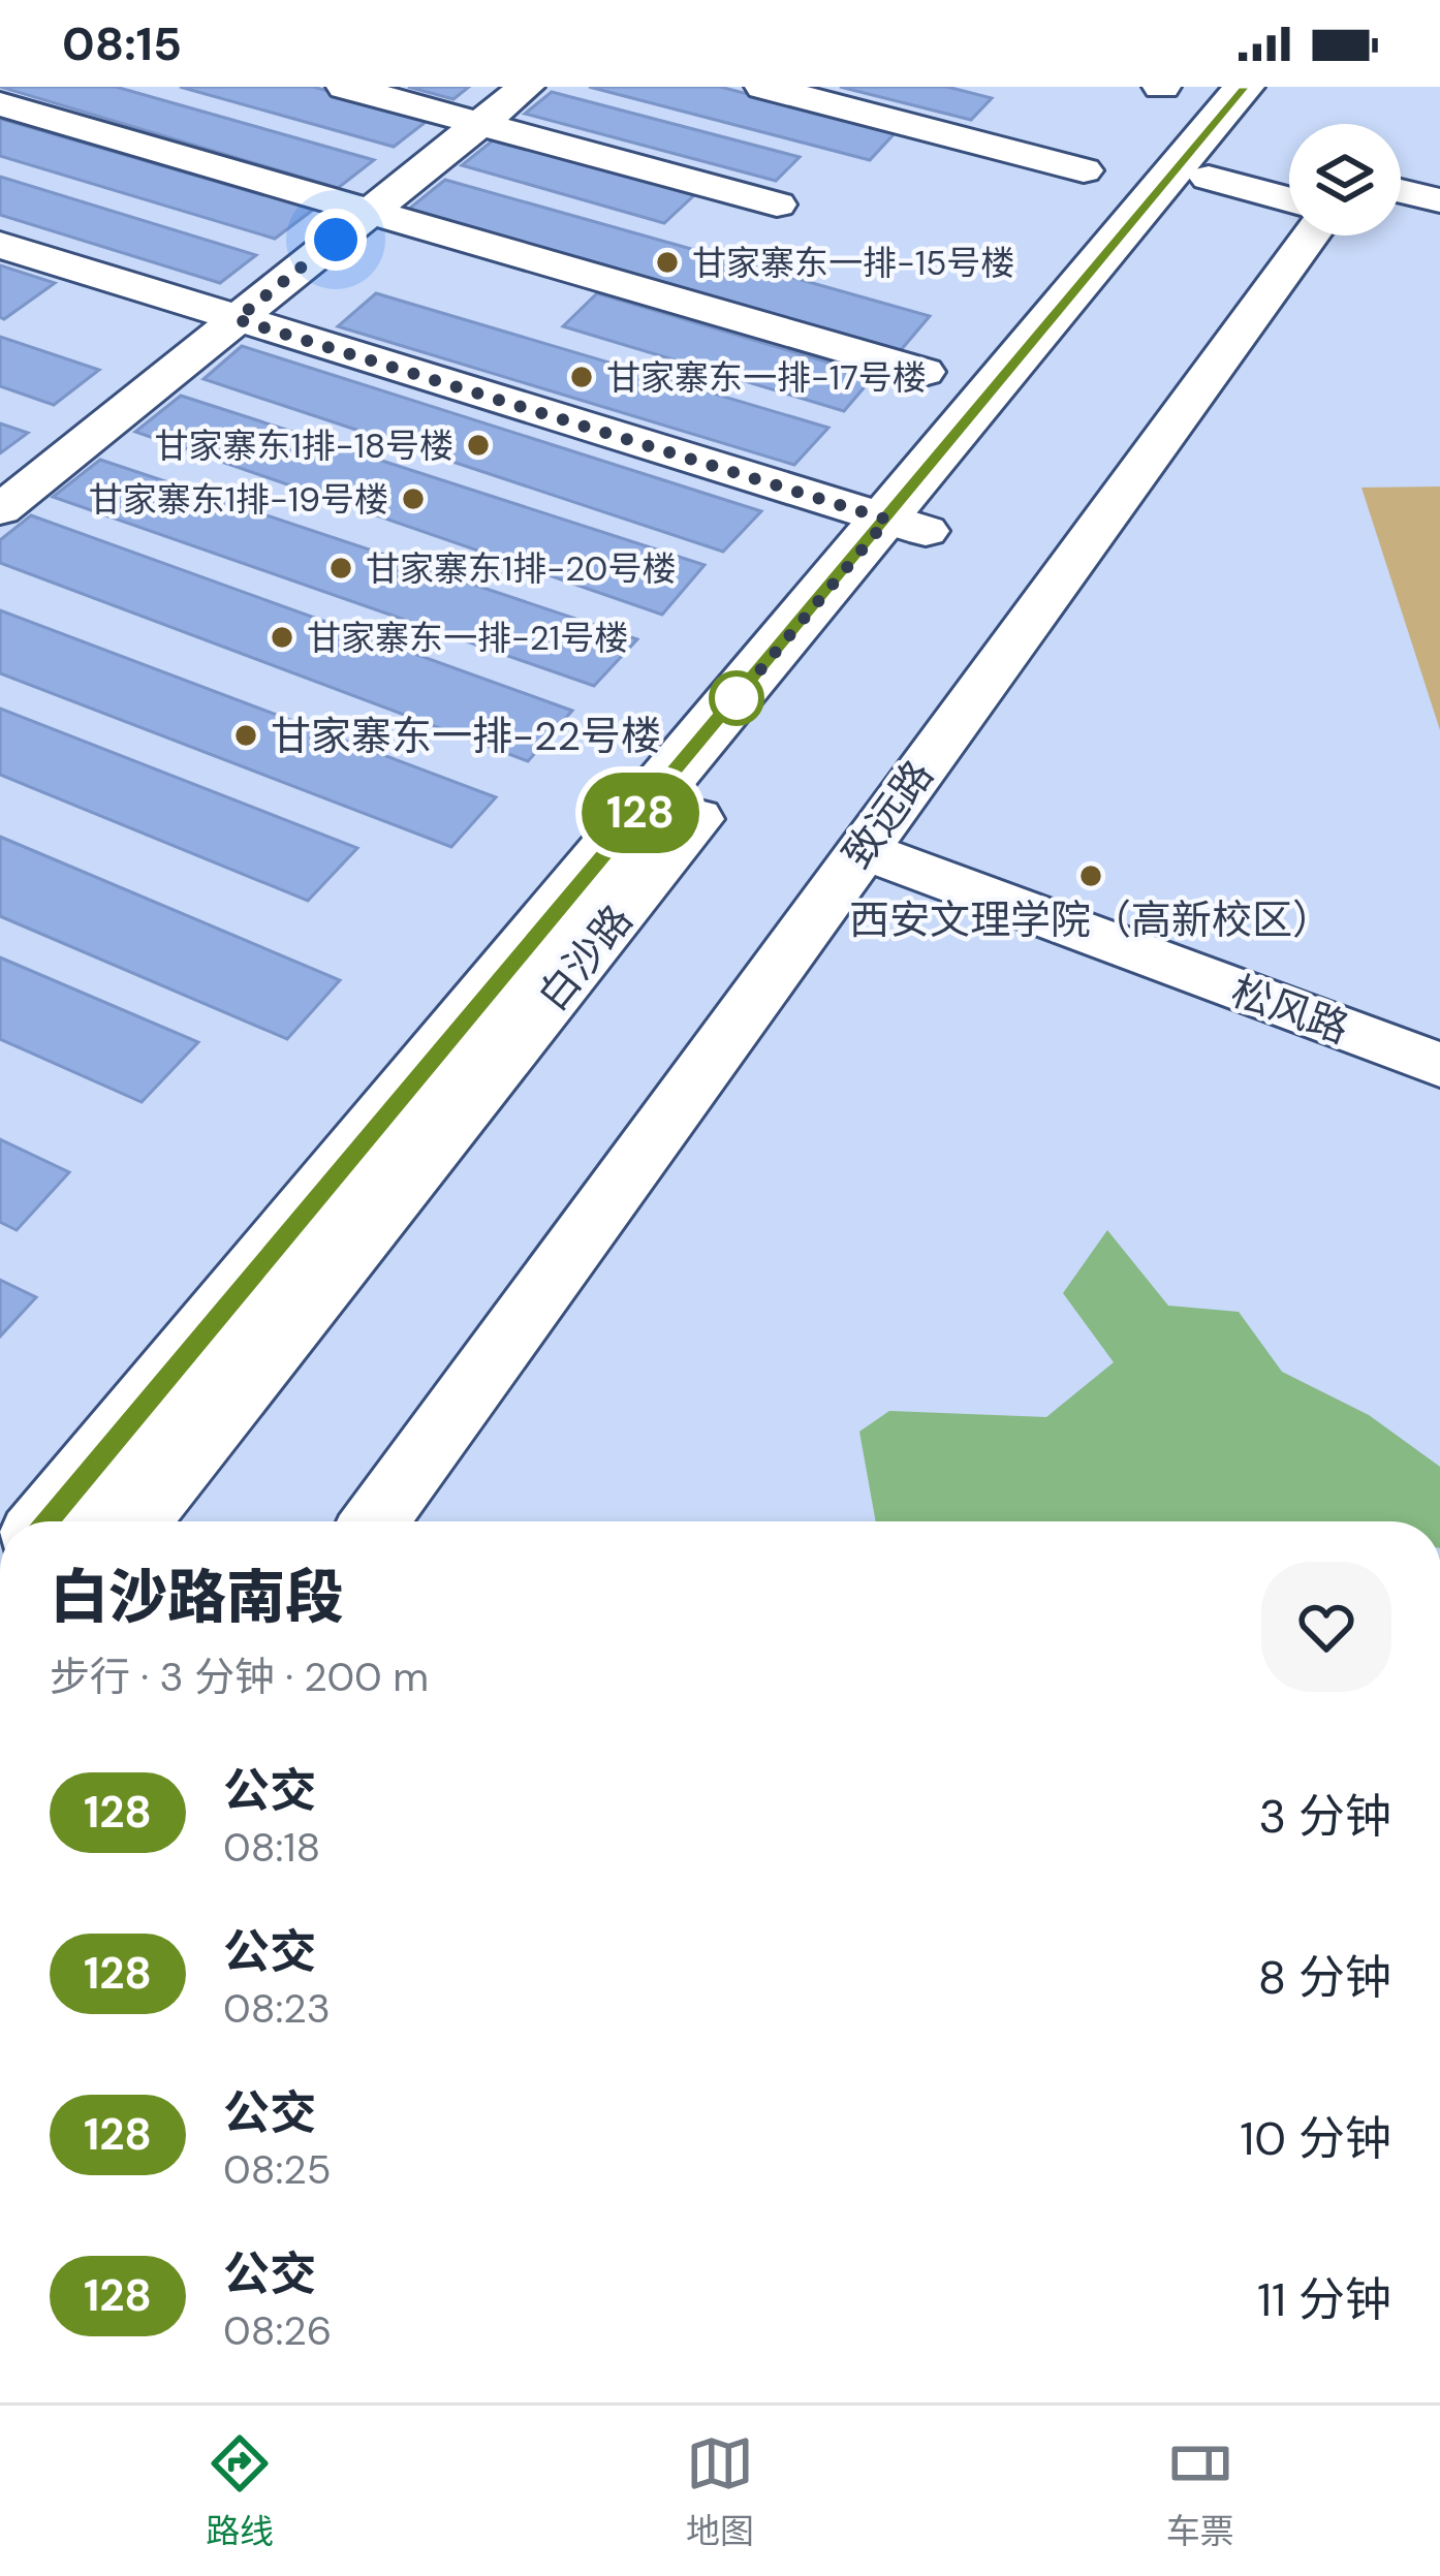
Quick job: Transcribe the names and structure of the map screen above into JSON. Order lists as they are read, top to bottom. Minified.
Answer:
{"streets":{"street":["致远路","白沙路","松风路"]},"crossings":[["致远路","松风路"]],"places":["甘家寨东一排-15号楼","甘家寨东一排-17号楼","甘家寨东1排-18号楼","甘家寨东1排-19号楼","甘家寨东1排-20号楼","甘家寨东一排-21号楼","甘家寨东一排-22号楼","西安文理学院（高新校区）"],"lines":["bus line 128"],"page":{"status":"08:15","on_map":"128","heading":["白沙路南段","步行 · 3 分钟 · 200 m"],"list":[{"mark":"128","name":"公交","note":"08:18","value":"3 分钟"},{"mark":"128","name":"公交","note":"08:23","value":"8 分钟"},{"mark":"128","name":"公交","note":"08:25","value":"10 分钟"},{"mark":"128","name":"公交","note":"08:26","value":"11 分钟"}],"tabs":["路线","地图","车票"]}}
